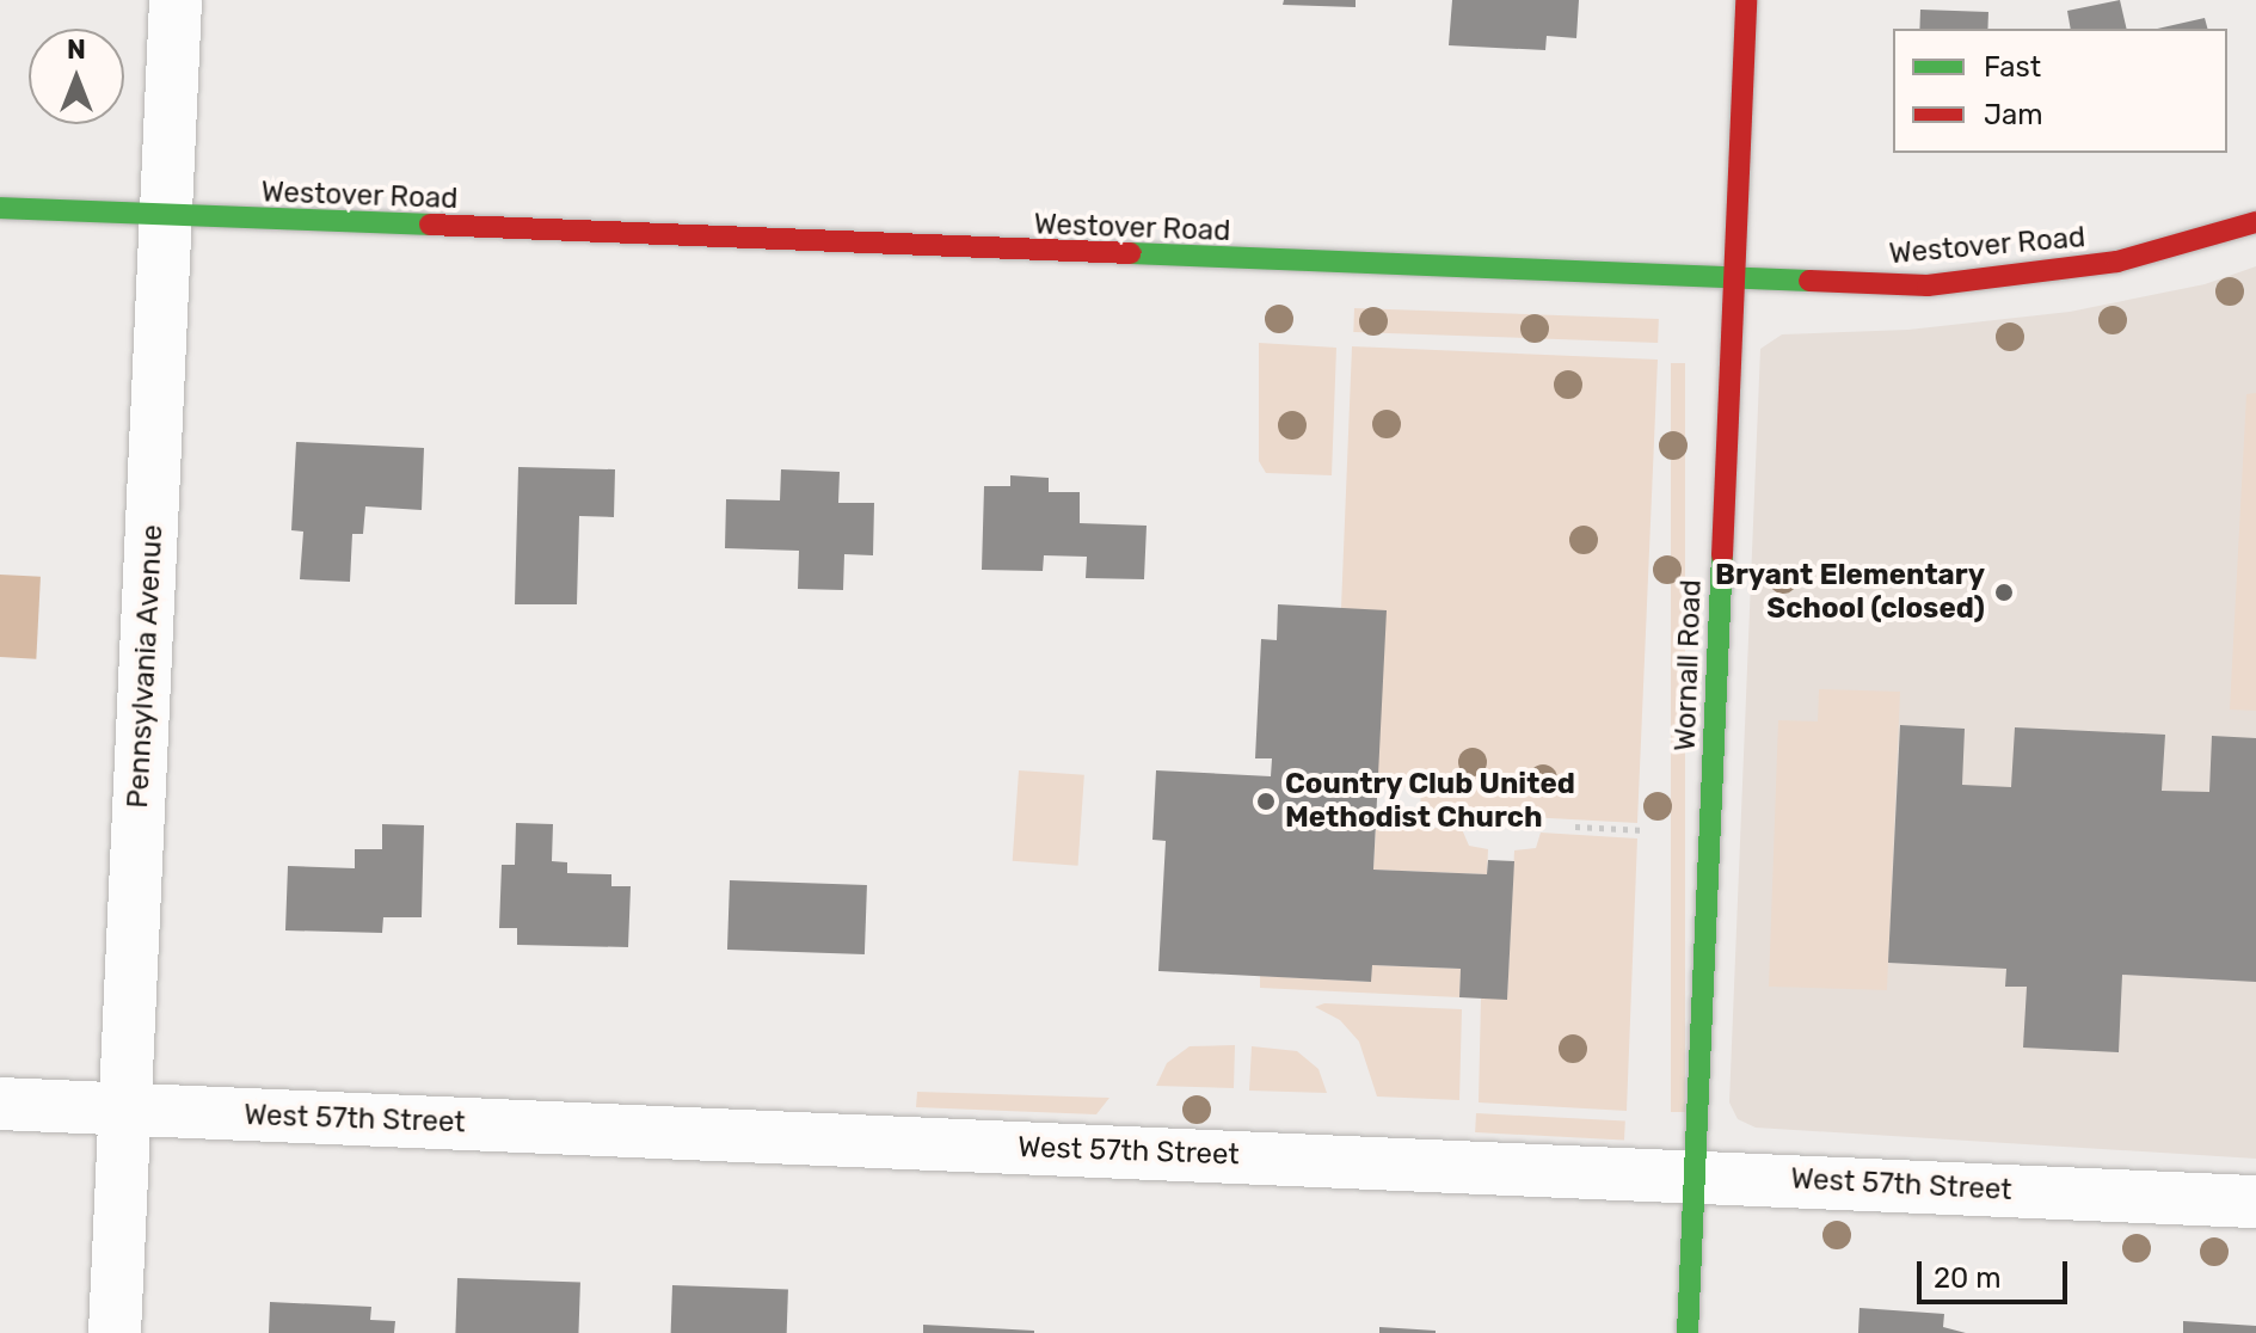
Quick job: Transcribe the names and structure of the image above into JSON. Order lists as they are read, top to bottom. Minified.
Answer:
{"streets":{"street":["Westover Road","Wornall Road","Pennsylvania Avenue","West 57th Street"]},"crossings":[["Westover Road","Wornall Road"],["Westover Road","Pennsylvania Avenue"],["Wornall Road","West 57th Street"],["Pennsylvania Avenue","West 57th Street"]],"places":["Bryant Elementary School (closed)","Country Club United Methodist Church"],"legend":["Fast","Jam"],"scale_bar":"20 m","north":"top"}
